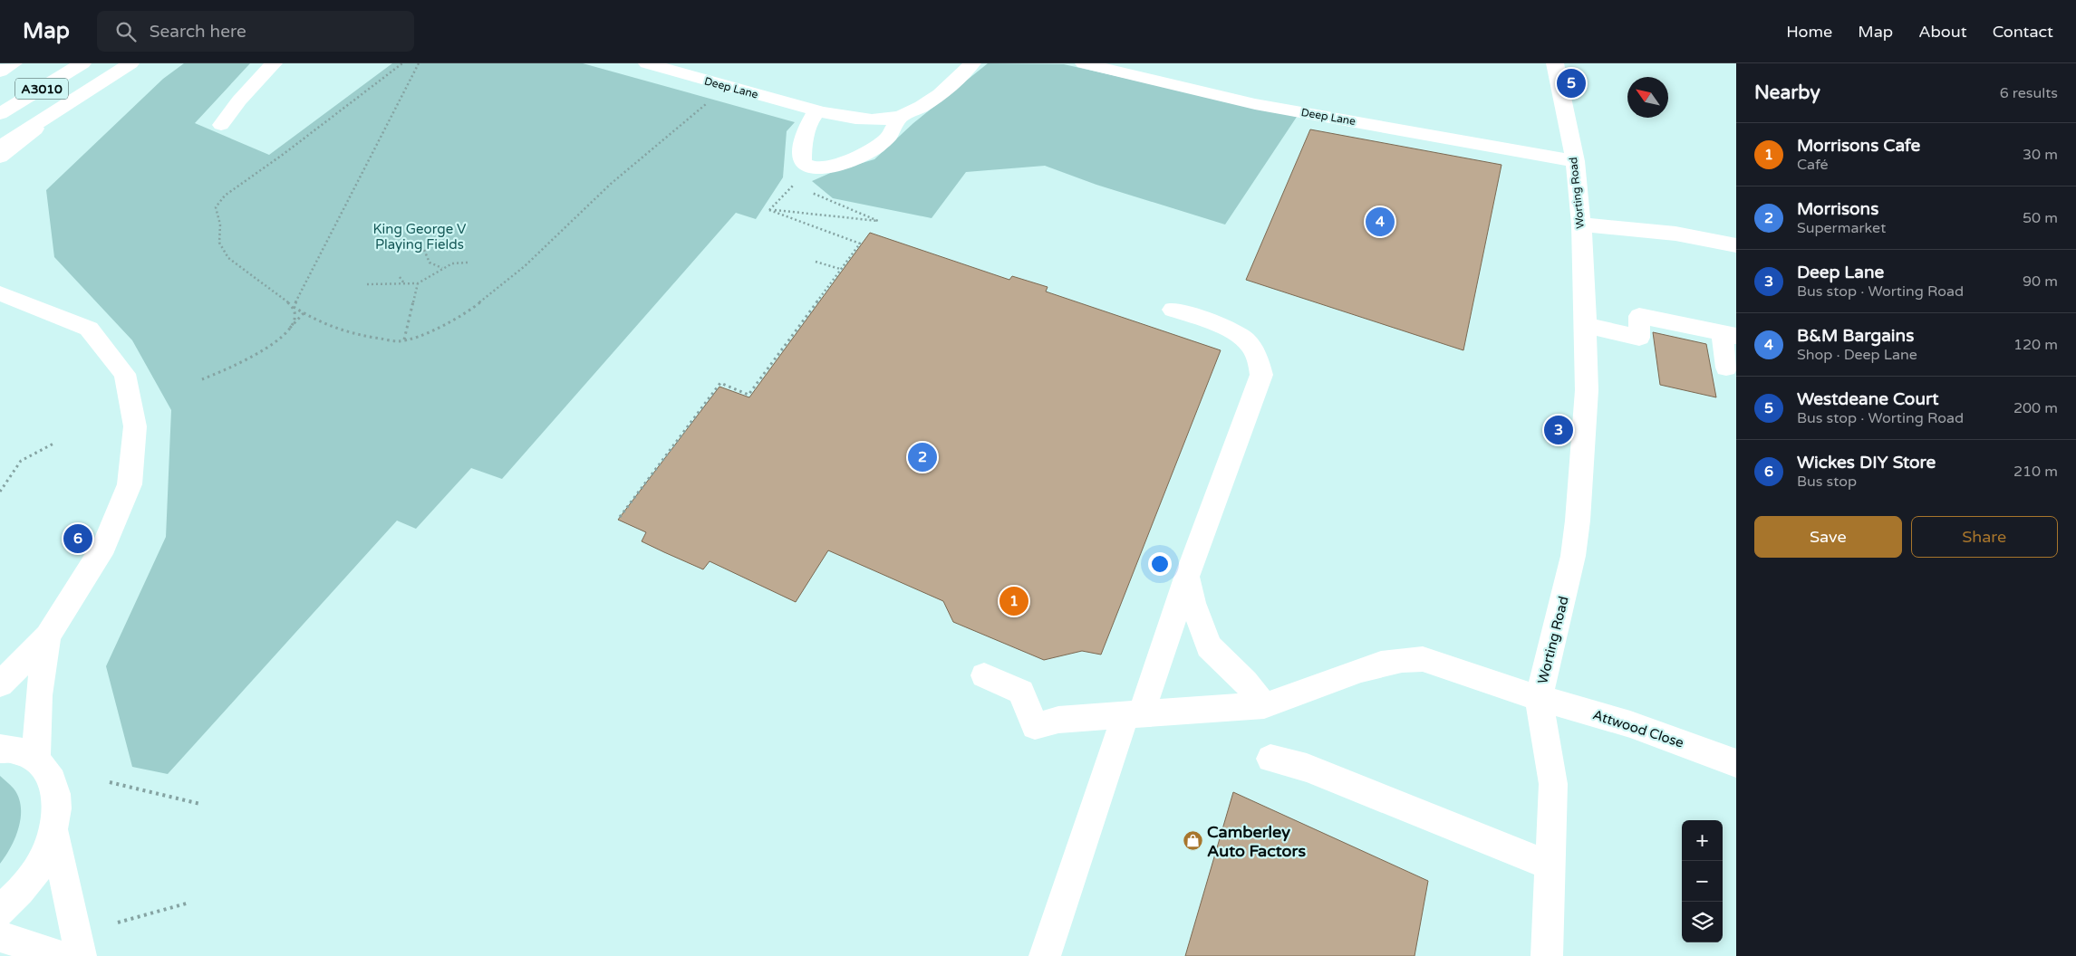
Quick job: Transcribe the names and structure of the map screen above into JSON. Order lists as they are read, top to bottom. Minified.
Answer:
{"streets":{"street":["Deep Lane","A3010","Worting Road","Attwood Close"]},"crossings":[["Deep Lane","Worting Road"],["Worting Road","Attwood Close"]],"parks":["King George V Playing Fields"],"places":{"shop":["Camberley Auto Factors"]},"north":"top left","page":{"header":"Map","search":"Search here","nav":["Home","Map","About","Contact"],"heading":["Nearby","6 results"],"pins":["5","4","3","2","6","1"],"list":[{"mark":"1","name":"Morrisons Cafe","note":"Café","value":"30 m"},{"mark":"2","name":"Morrisons","note":"Supermarket","value":"50 m"},{"mark":"3","name":"Deep Lane","note":"Bus stop · Worting Road","value":"90 m"},{"mark":"4","name":"B&M Bargains","note":"Shop · Deep Lane","value":"120 m"},{"mark":"5","name":"Westdeane Court","note":"Bus stop · Worting Road","value":"200 m"},{"mark":"6","name":"Wickes DIY Store","note":"Bus stop","value":"210 m"}],"buttons":["Save","Share"],"map_buttons":["+","−"]}}
